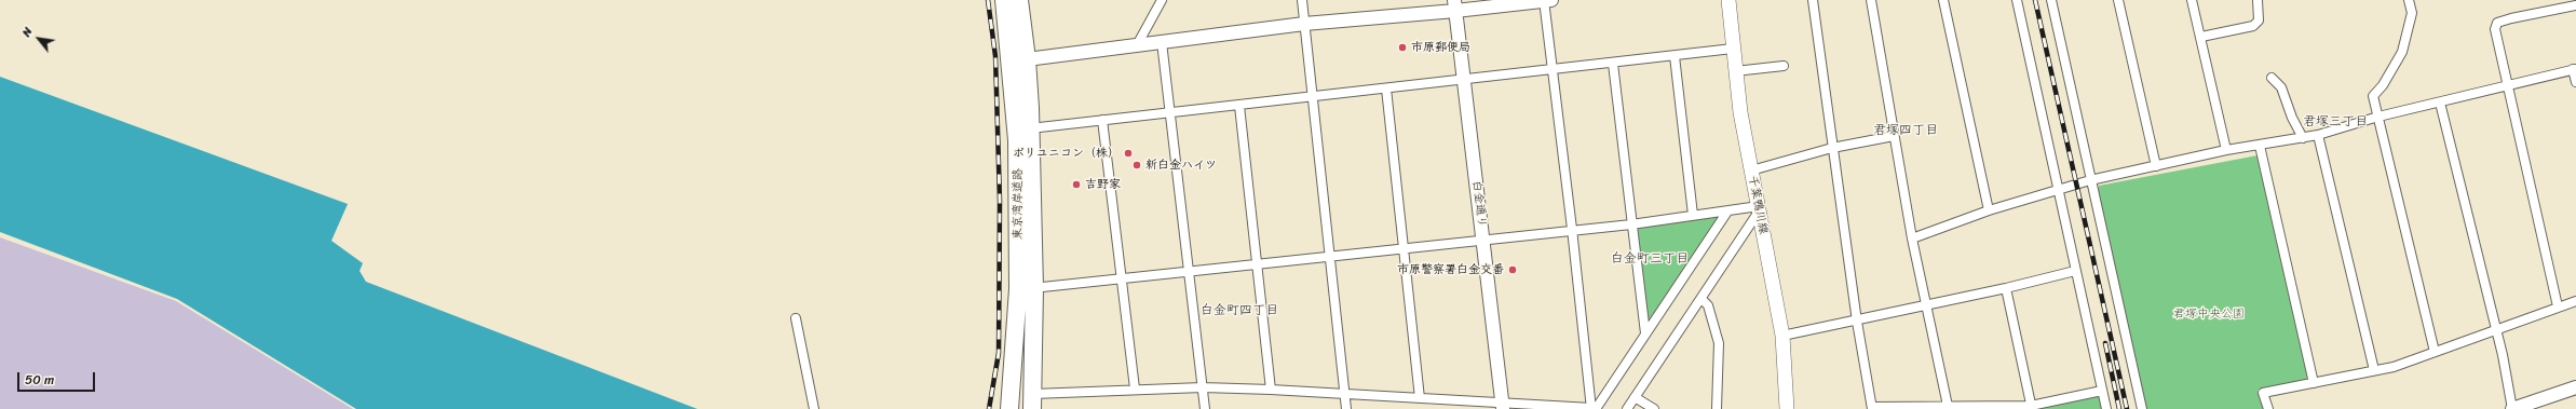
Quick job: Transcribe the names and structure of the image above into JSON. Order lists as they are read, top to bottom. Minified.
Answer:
{"streets":{"highway":["東京湾岸道路"],"main road":["千葉鴨川線"],"street":["白金通り"]},"districts":["君塚三丁目","君塚四丁目","白金町三丁目","白金町四丁目"],"parks":["君塚中央公園"],"places":["市原郵便局","ポリユニコン（株）","新白金ハイツ","吉野家","市原警察署白金交番"],"scale_bar":"50 m","north":"top left"}
